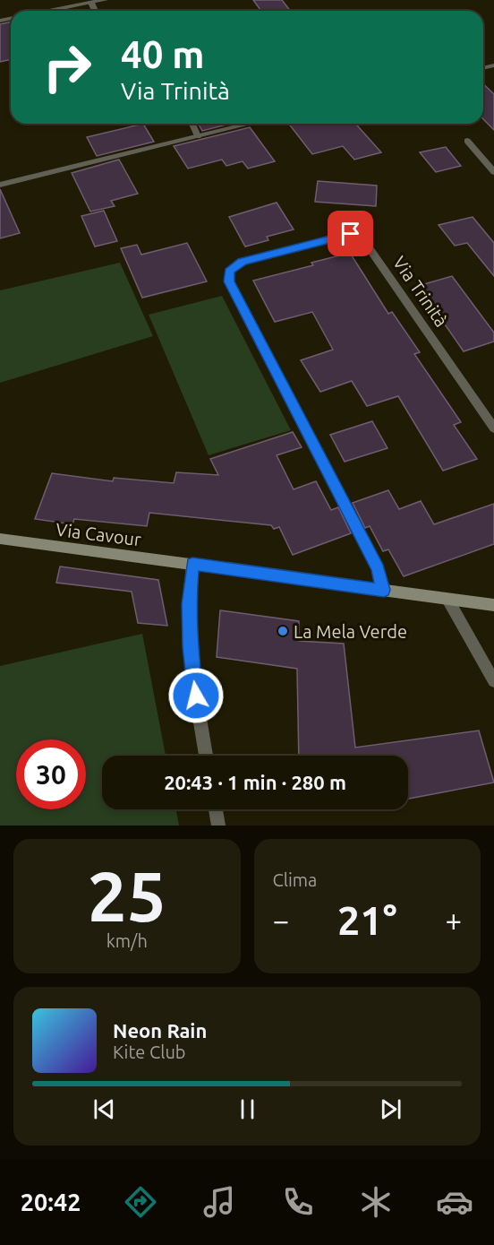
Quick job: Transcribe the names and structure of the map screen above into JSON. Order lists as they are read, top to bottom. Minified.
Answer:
{"streets":{"street":["Via Trinità","Via Cavour"]},"places":["La Mela Verde"],"page":{"turn":["40 m","Via Trinità"],"limit":"30","trip":"20:43 · 1 min · 280 m","tile":[["25","km/h"],"Clima"],"heat":["−","21°","+"],"song":["Neon Rain","Kite Club"],"tabs":"20:42"}}
